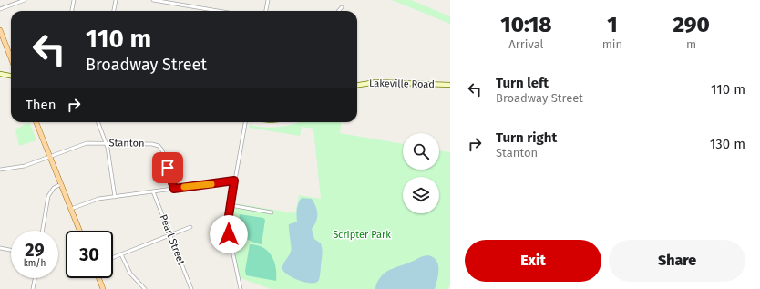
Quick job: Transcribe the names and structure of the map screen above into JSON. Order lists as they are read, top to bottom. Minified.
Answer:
{"streets":{"main road":["Lakeville Road"],"street":["Stanton","Pearl Street"]},"parks":["Scripter Park"],"page":{"eta":["10:18","Arrival","1","min","290","m"],"turn":["110 m","Broadway Street"],"list":[{"name":"Turn left","note":"Broadway Street","value":"110 m"},{"name":"Turn right","note":"Stanton","value":"130 m"}],"then":"Then","speed":"29 km/h","limit":"30","buttons":["Exit","Share"]}}
